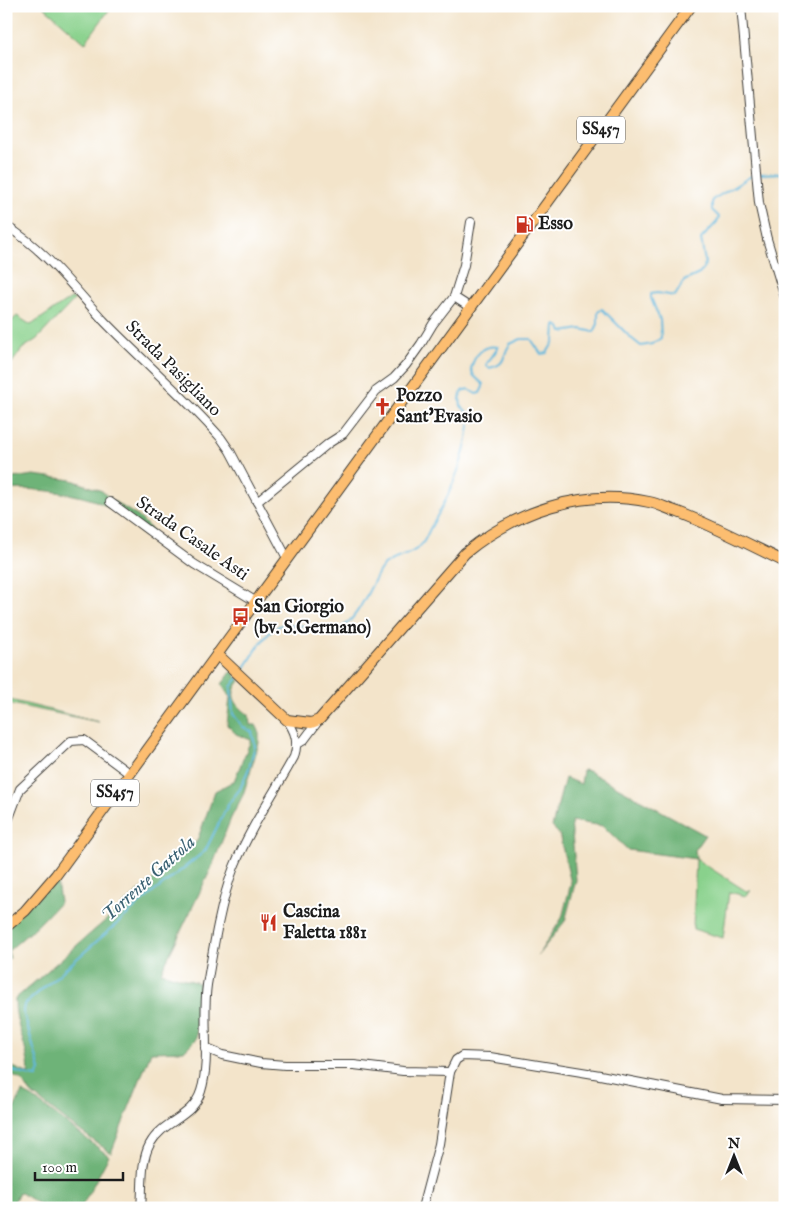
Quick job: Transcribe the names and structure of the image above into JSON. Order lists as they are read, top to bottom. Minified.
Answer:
{"streets":{"main road":["SS457"],"street":["Strada Pasigliano","Strada Casale Asti"]},"crossings":[["SS457","Strada Pasigliano"],["SS457","Strada Casale Asti"]],"water":["Torrente Gattola"],"places":{"fuel station":["Esso"],"church":["Pozzo Sant'Evasio"],"bus stop":["San Giorgio (bv. S.Germano)"],"restaurant":["Cascina Faletta 1881"]},"scale_bar":"100 m","north":"top"}
